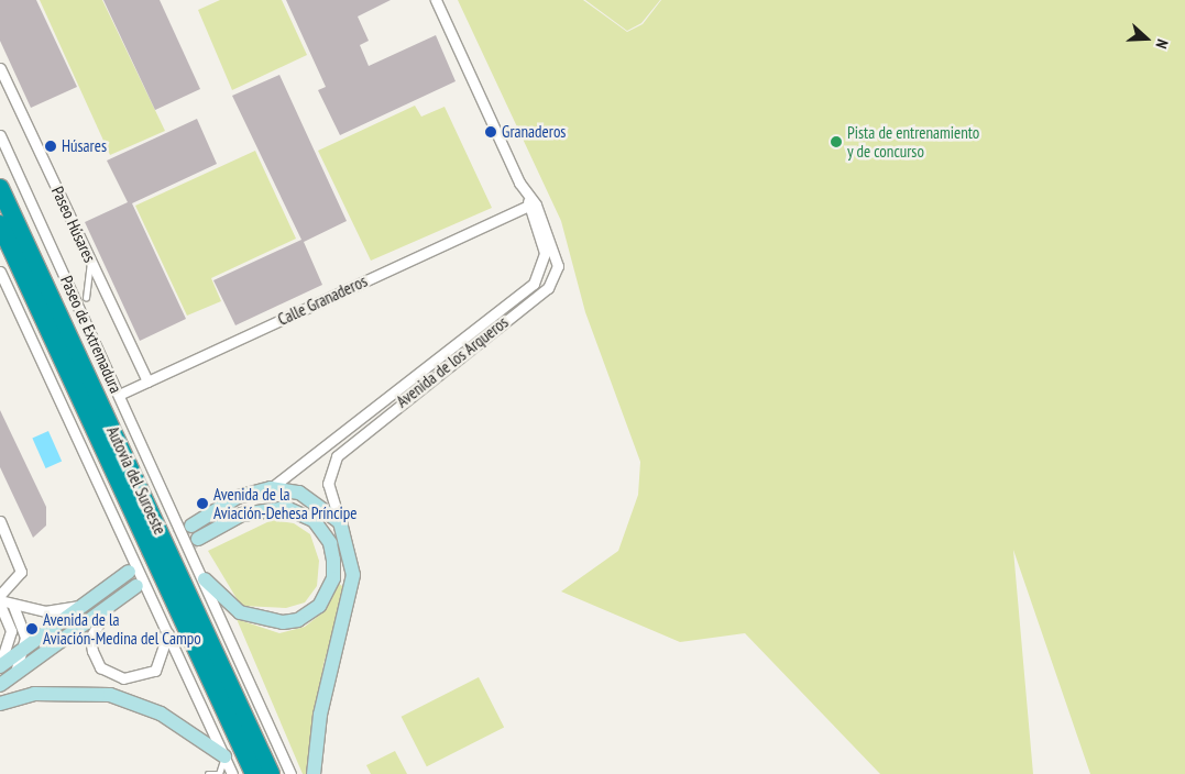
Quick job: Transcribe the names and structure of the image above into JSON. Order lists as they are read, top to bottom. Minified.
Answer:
{"streets":{"highway":["Autovía del Suroeste"],"street":["Paseo Húsares","Calle Granaderos","Paseo de Extremadura","Avenida de los Arqueros"]},"crossings":[["Paseo Húsares","Calle Granaderos"],["Calle Granaderos","Paseo de Extremadura"],["Calle Granaderos","Avenida de los Arqueros"]],"places":["Granaderos","Pista de entrenamiento y de concurso","Húsares","Avenida de la Aviación-Dehesa Príncipe","Avenida de la Aviación-Medina del Campo"],"north":"right"}
